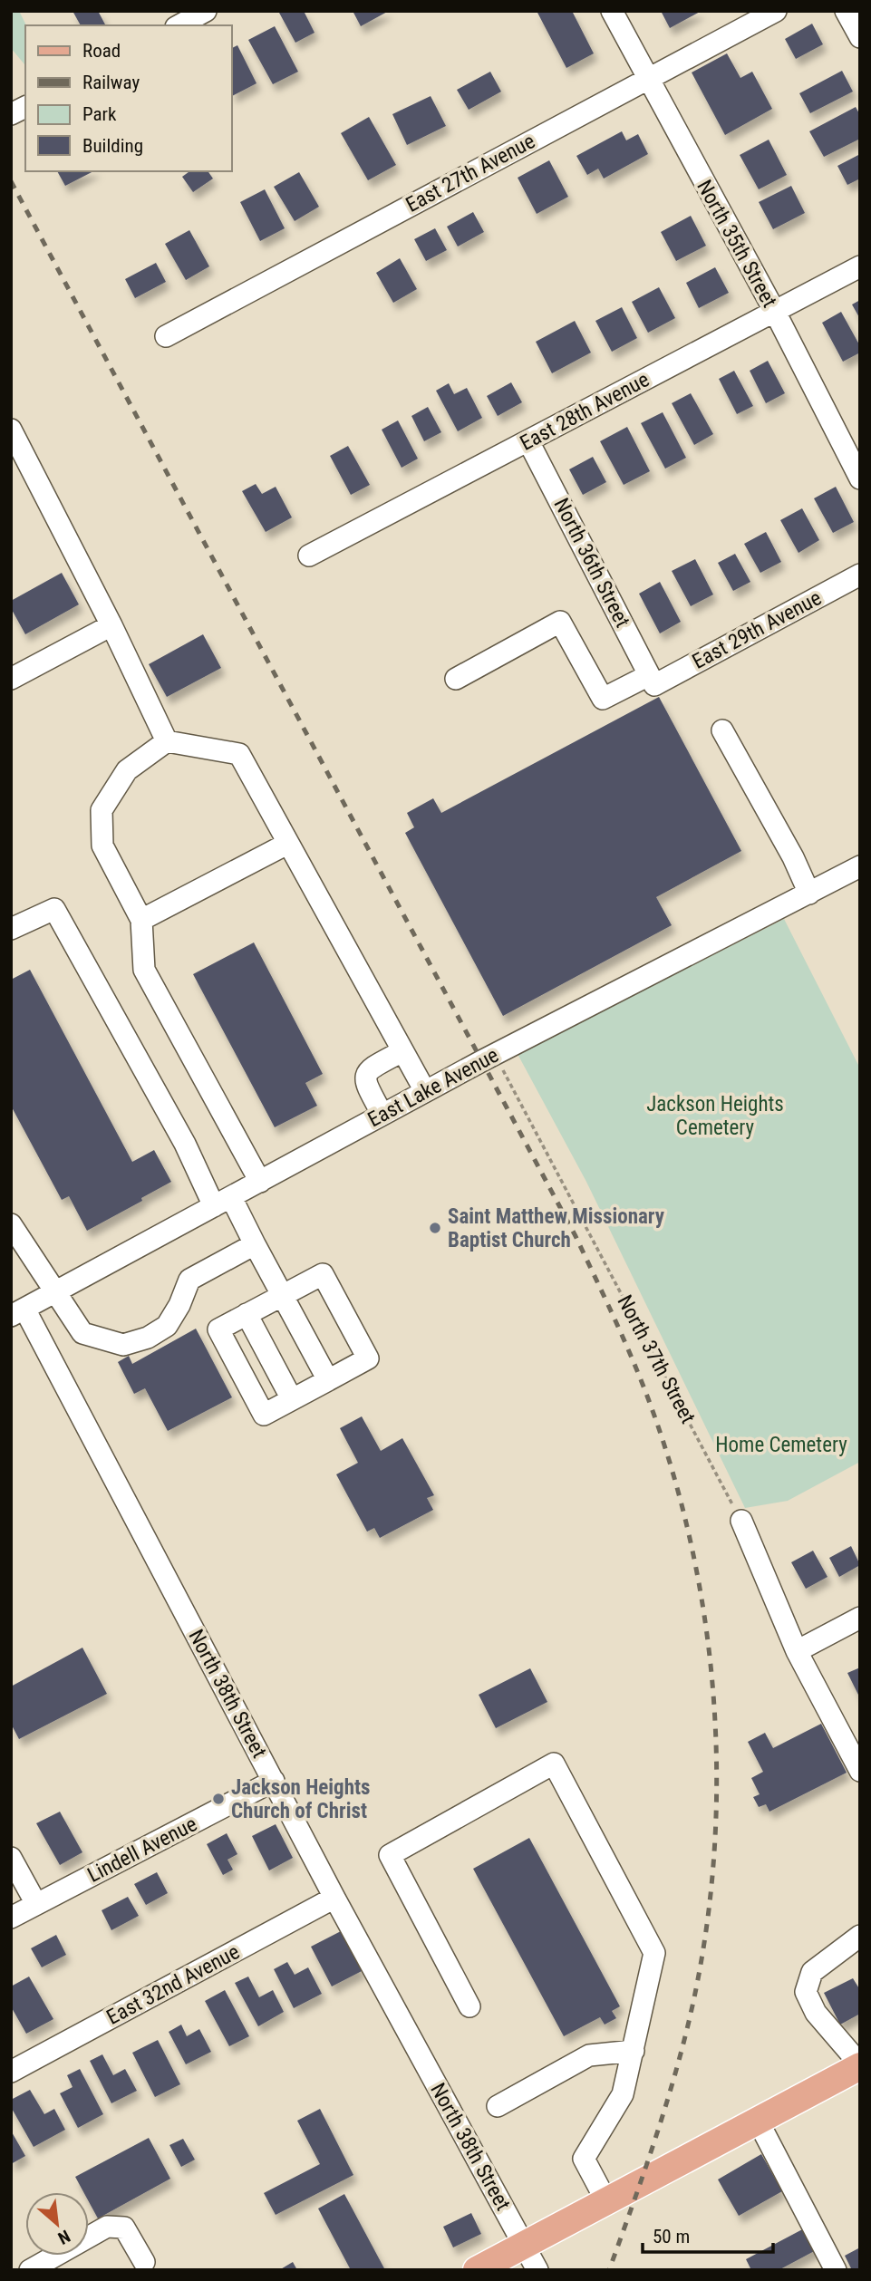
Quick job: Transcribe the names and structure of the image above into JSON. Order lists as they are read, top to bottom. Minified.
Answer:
{"streets":{"street":["East 27th Avenue","North 35th Street","East 28th Avenue","North 36th Street","East 29th Avenue","East Lake Avenue","North 38th Street","Lindell Avenue","East 32nd Avenue"],"path":["North 37th Street"]},"crossings":[["East 27th Avenue","North 35th Street"],["North 35th Street","East 28th Avenue"],["East 28th Avenue","North 36th Street"],["North 36th Street","East 29th Avenue"],["East Lake Avenue","North 37th Street"],["East Lake Avenue","North 38th Street"],["North 38th Street","Lindell Avenue"],["North 38th Street","East 32nd Avenue"]],"parks":["Jackson Heights Cemetery","Home Cemetery"],"places":["Saint Matthew Missionary Baptist Church","Jackson Heights Church of Christ"],"legend":["Road","Railway","Park","Building"],"scale_bar":"50 m","north":"bottom right"}
